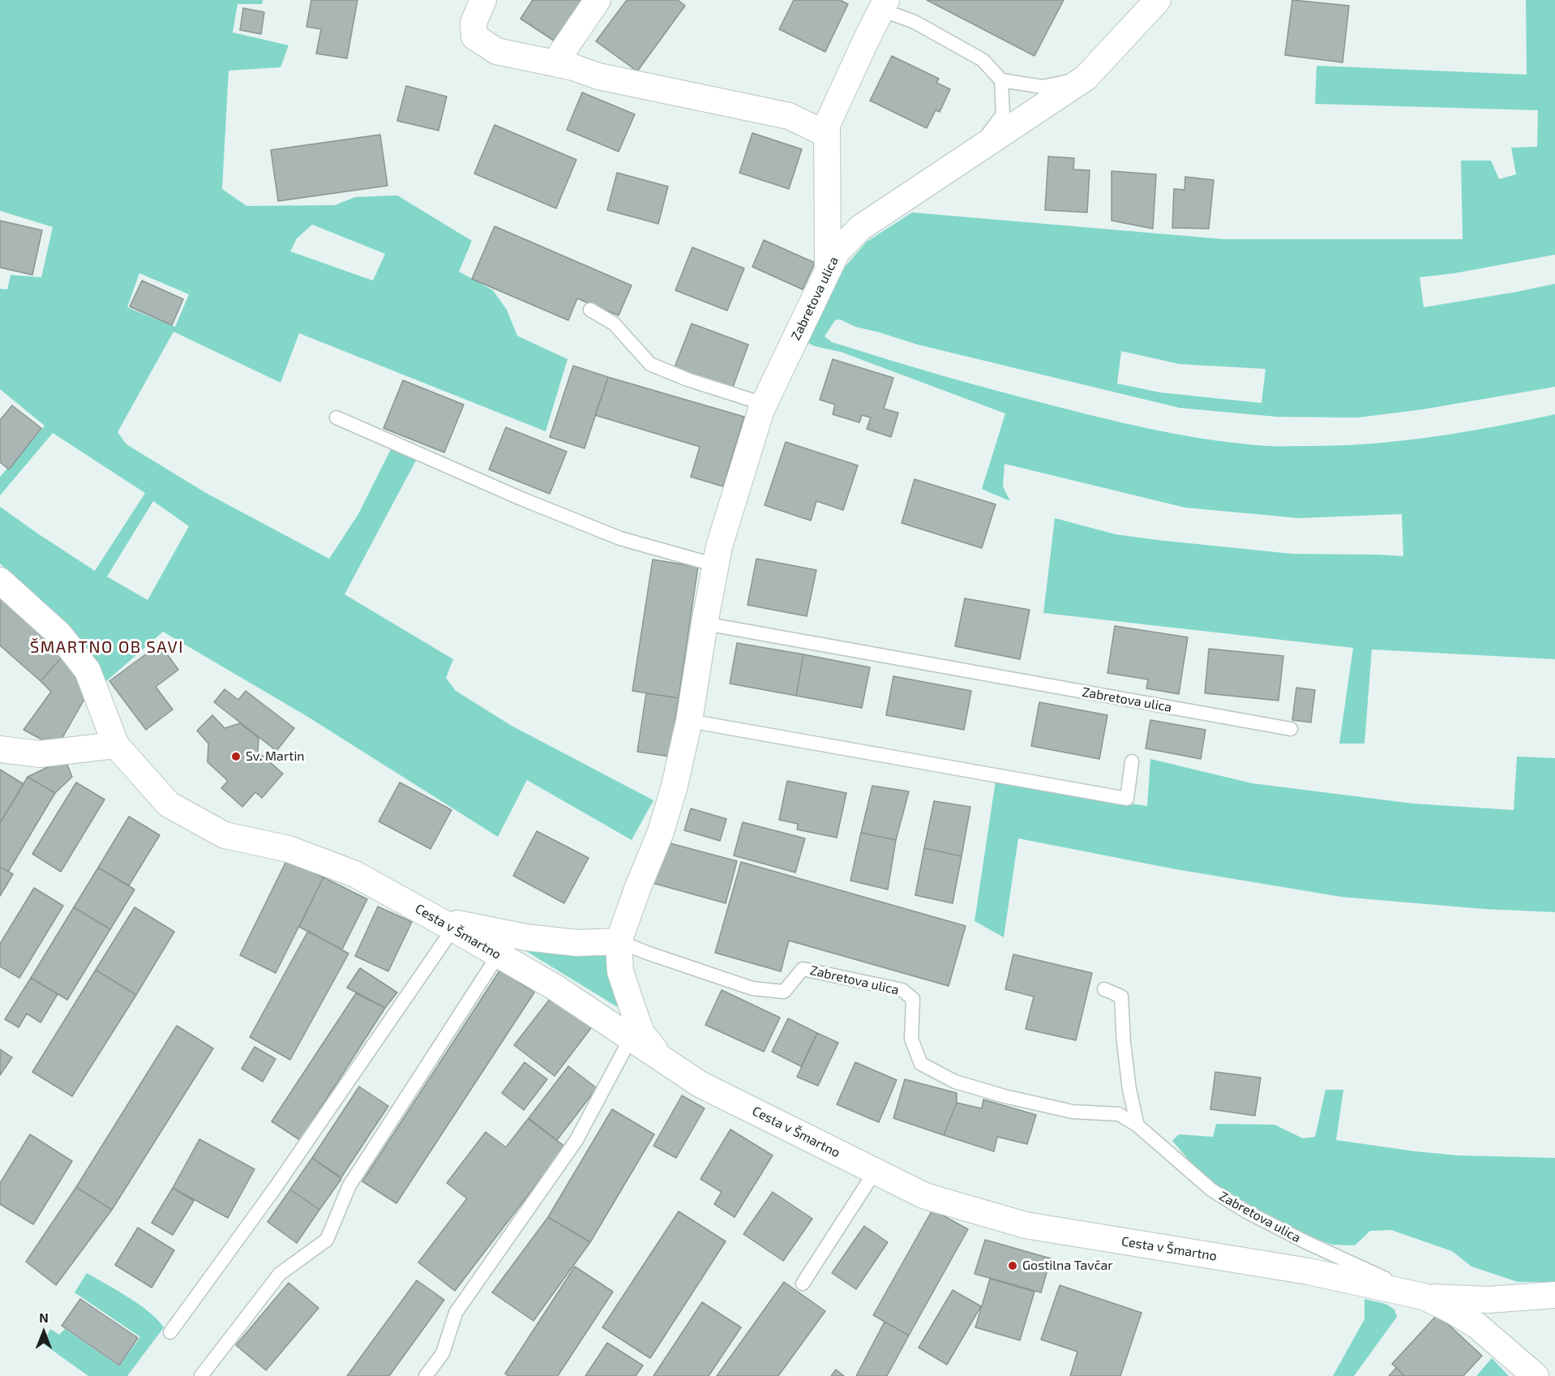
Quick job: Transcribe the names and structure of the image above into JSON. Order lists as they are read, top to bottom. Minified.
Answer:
{"streets":{"street":["Zabretova ulica","Cesta v Šmartno"]},"crossings":[["Zabretova ulica","Cesta v Šmartno"]],"districts":["ŠMARTNO OB SAVI"],"places":["Sv. Martin","Gostilna Tavčar"],"north":"top"}
